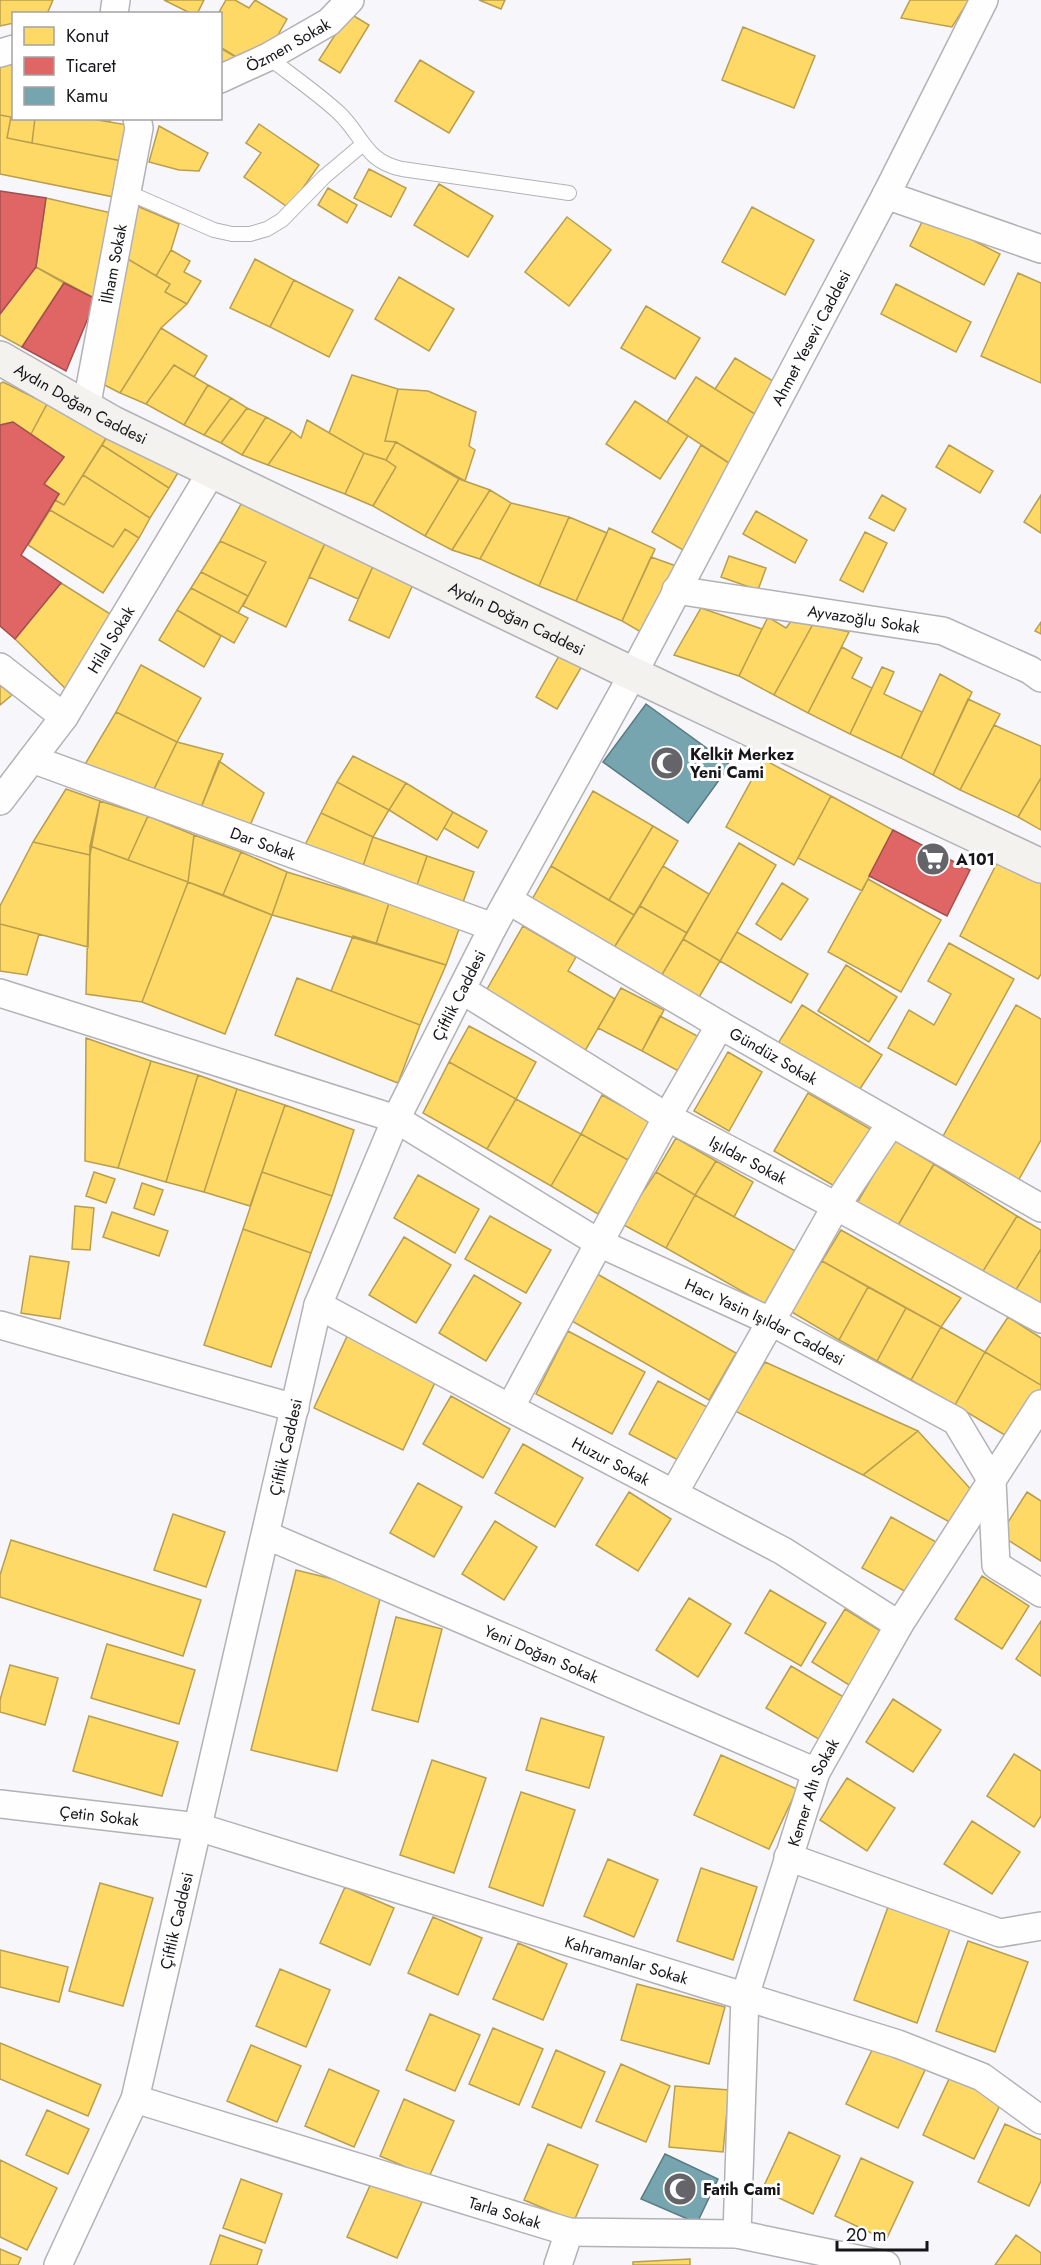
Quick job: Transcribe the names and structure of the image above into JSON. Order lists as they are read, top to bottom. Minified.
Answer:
{"streets":{"main road":["Aydın Doğan Caddesi"],"street":["Özmen Sokak","İlham Sokak","Ahmet Yesevi Caddesi","Ayvazoğlu Sokak","Hilal Sokak","Dar Sokak","Çiftlik Caddesi","Gündüz Sokak","Işıldar Sokak","Hacı Yasin Işıldar Caddesi","Huzur Sokak","Yeni Doğan Sokak","Kemer Altı Sokak","Çetin Sokak","Kahramanlar Sokak","Tarla Sokak"]},"crossings":[["İlham Sokak","Aydın Doğan Caddesi"],["Ahmet Yesevi Caddesi","Aydın Doğan Caddesi"],["Ahmet Yesevi Caddesi","Ayvazoğlu Sokak"],["Ahmet Yesevi Caddesi","Çiftlik Caddesi"],["Aydın Doğan Caddesi","Hilal Sokak"],["Aydın Doğan Caddesi","Çiftlik Caddesi"],["Hilal Sokak","Dar Sokak"],["Dar Sokak","Çiftlik Caddesi"],["Çiftlik Caddesi","Gündüz Sokak"],["Çiftlik Caddesi","Işıldar Sokak"],["Çiftlik Caddesi","Hacı Yasin Işıldar Caddesi"],["Çiftlik Caddesi","Huzur Sokak"],["Çiftlik Caddesi","Yeni Doğan Sokak"],["Çiftlik Caddesi","Çetin Sokak"],["Çiftlik Caddesi","Kahramanlar Sokak"],["Çiftlik Caddesi","Tarla Sokak"],["Hacı Yasin Işıldar Caddesi","Kemer Altı Sokak"],["Huzur Sokak","Kemer Altı Sokak"],["Yeni Doğan Sokak","Kemer Altı Sokak"],["Kemer Altı Sokak","Kahramanlar Sokak"],["Kemer Altı Sokak","Tarla Sokak"],["Çetin Sokak","Kahramanlar Sokak"]],"places":{"mosque":["Kelkit Merkez Yeni Cami","Fatih Cami"],"supermarket":["A101"]},"legend":["Konut","Ticaret","Kamu"],"scale_bar":"20 m"}
